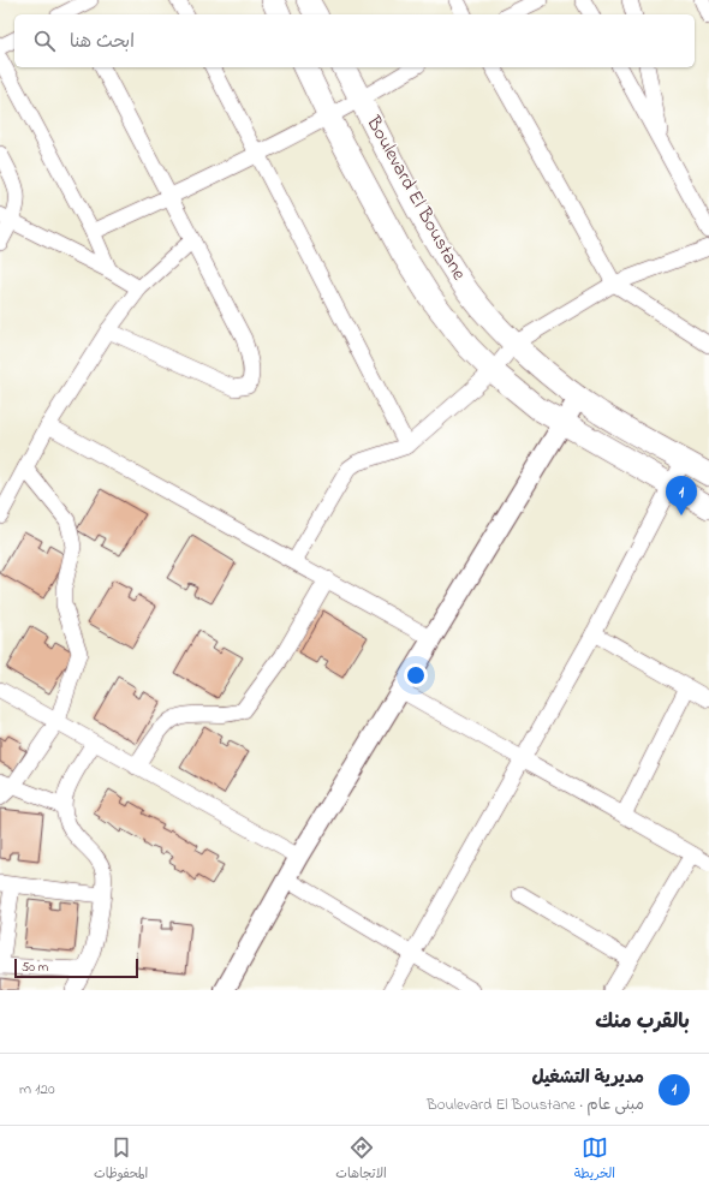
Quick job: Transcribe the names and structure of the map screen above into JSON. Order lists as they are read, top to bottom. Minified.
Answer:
{"streets":{"main road":["Boulevard El Boustane"]},"scale_bar":"50 m","page":{"search":"ابحث هنا","pins":"1","scale":"50 m","heading":"بالقرب منك","list":[{"mark":"1","name":"مديرية التشغيل","note":"مبنى عام · Boulevard El Boustane","value":"120 m"}],"nav":["الخريطة","الاتجاهات","المحفوظات"]}}
